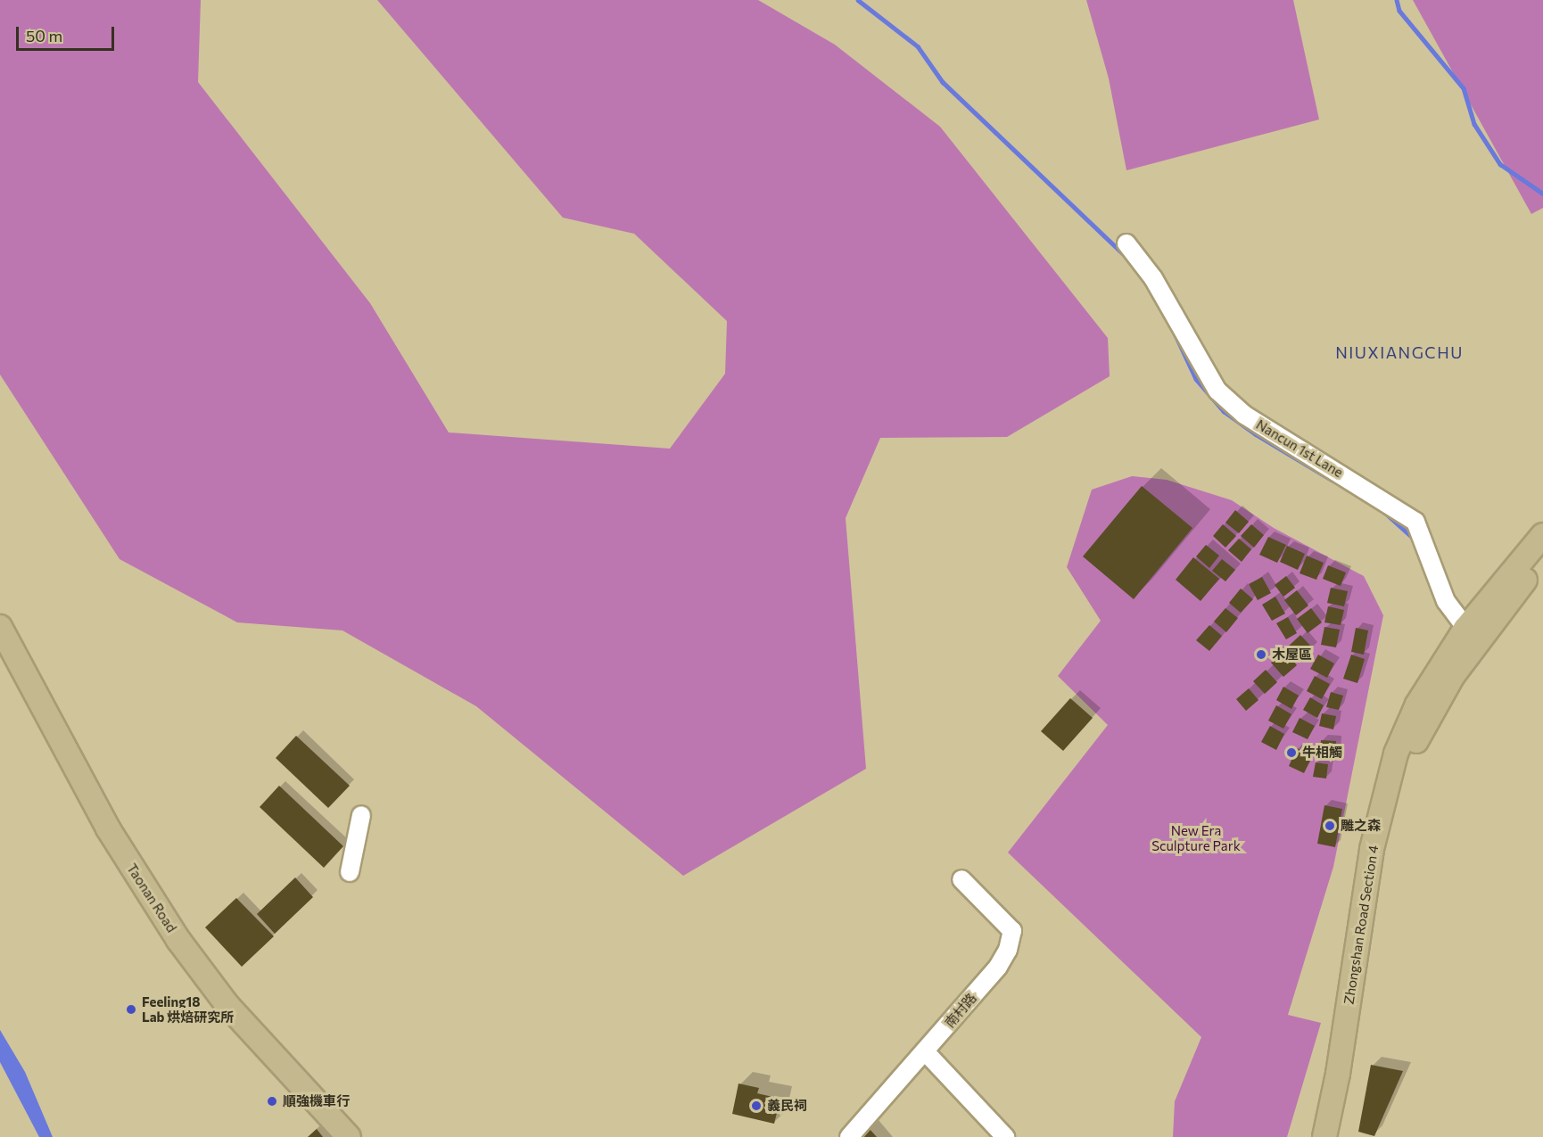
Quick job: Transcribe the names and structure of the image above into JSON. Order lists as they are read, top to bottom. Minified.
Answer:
{"streets":{"main road":["Taonan Road","Zhongshan Road Section 4"],"street":["Nancun 1st Lane","南村路"]},"crossings":[["Nancun 1st Lane","Zhongshan Road Section 4"]],"districts":["NIUXIANGCHU"],"parks":["New Era Sculpture Park"],"places":["木屋區","牛相觸","雕之森","Feeling18 Lab 烘焙研究所","順強機車行","義民祠"],"scale_bar":"50 m"}
